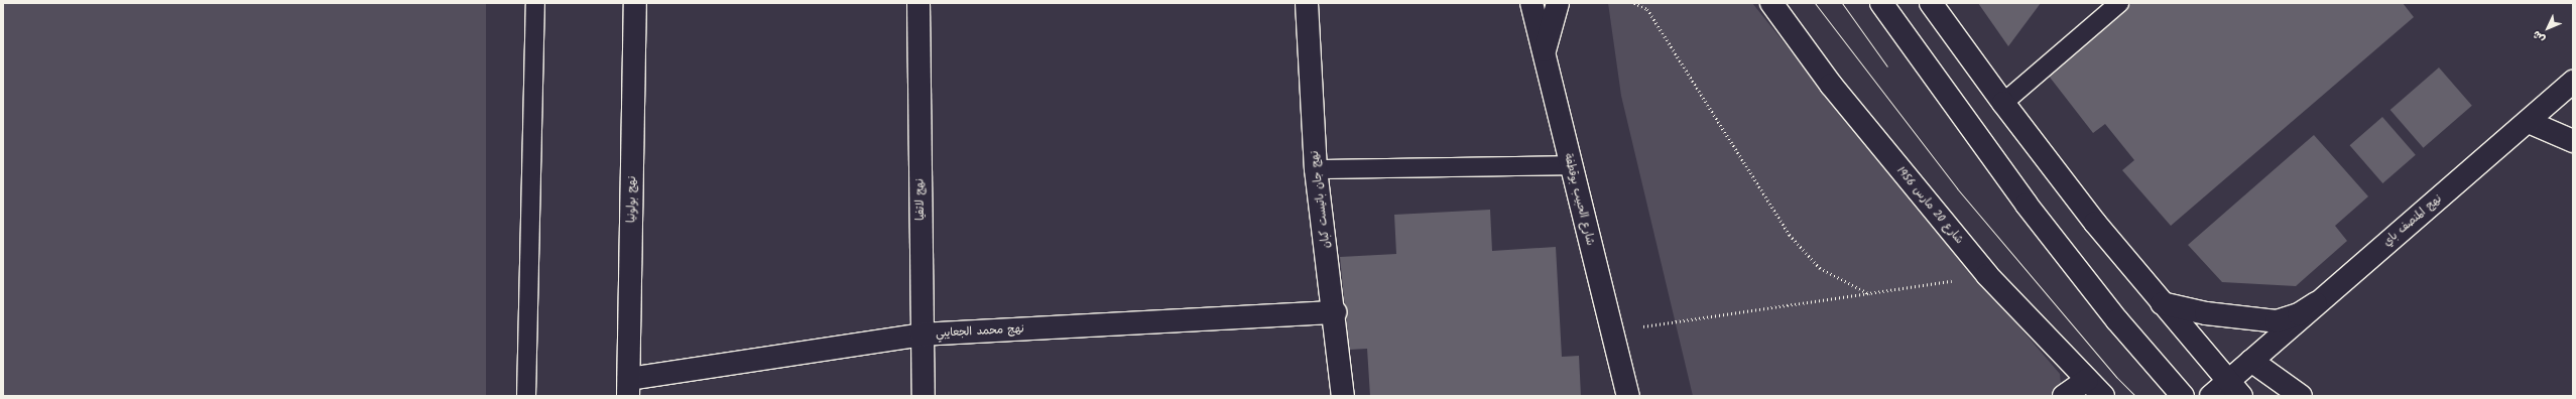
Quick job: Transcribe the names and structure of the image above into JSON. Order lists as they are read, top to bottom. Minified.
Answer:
{"streets":{"street":["نهج بولونيا","نهج لاتفيا","نهج جان باتيست كبان","شارع الحبيب بوقطفة","شارع 20 مارس 1956","نهج المنصف باي","نهج محمد الجعايبي"]},"crossings":[["نهج بولونيا","نهج محمد الجعايبي"],["نهج لاتفيا","نهج محمد الجعايبي"],["نهج جان باتيست كبان","نهج محمد الجعايبي"]],"north":"bottom left"}
